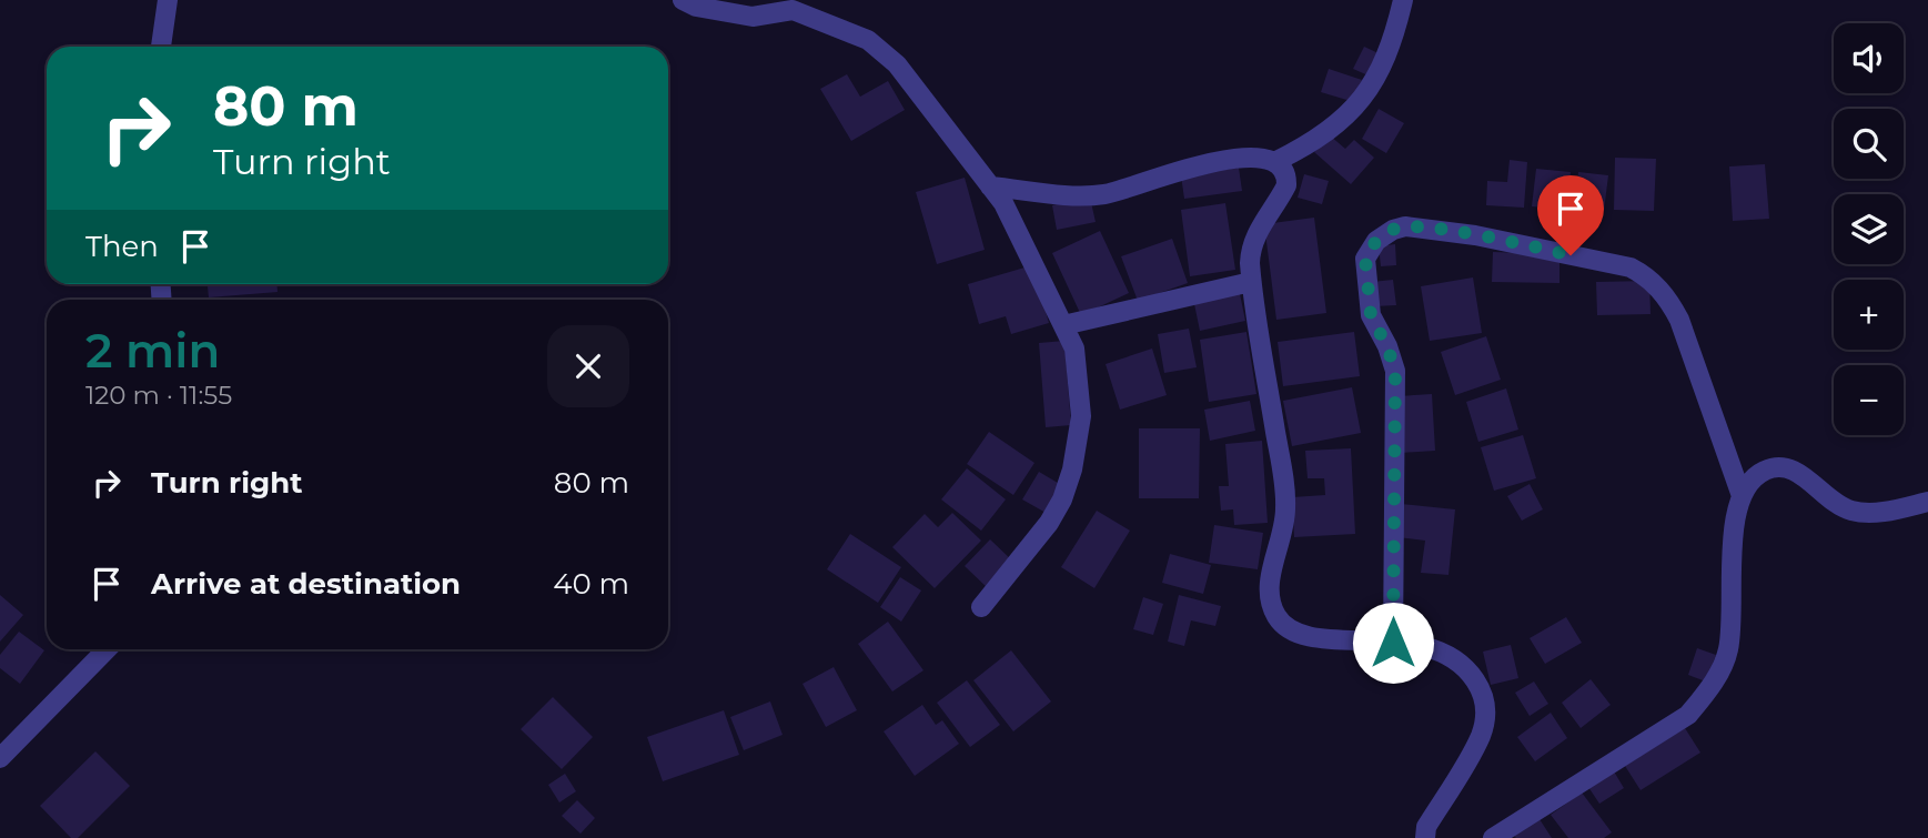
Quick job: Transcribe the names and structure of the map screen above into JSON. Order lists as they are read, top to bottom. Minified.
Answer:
{"page":{"map_buttons":["+","−"],"turn":["80 m","Turn right"],"then":"Then","heading":["2 min","120 m · 11:55"],"list":[{"name":"Turn right","value":"80 m"},{"name":"Arrive at destination","value":"40 m"}]}}
